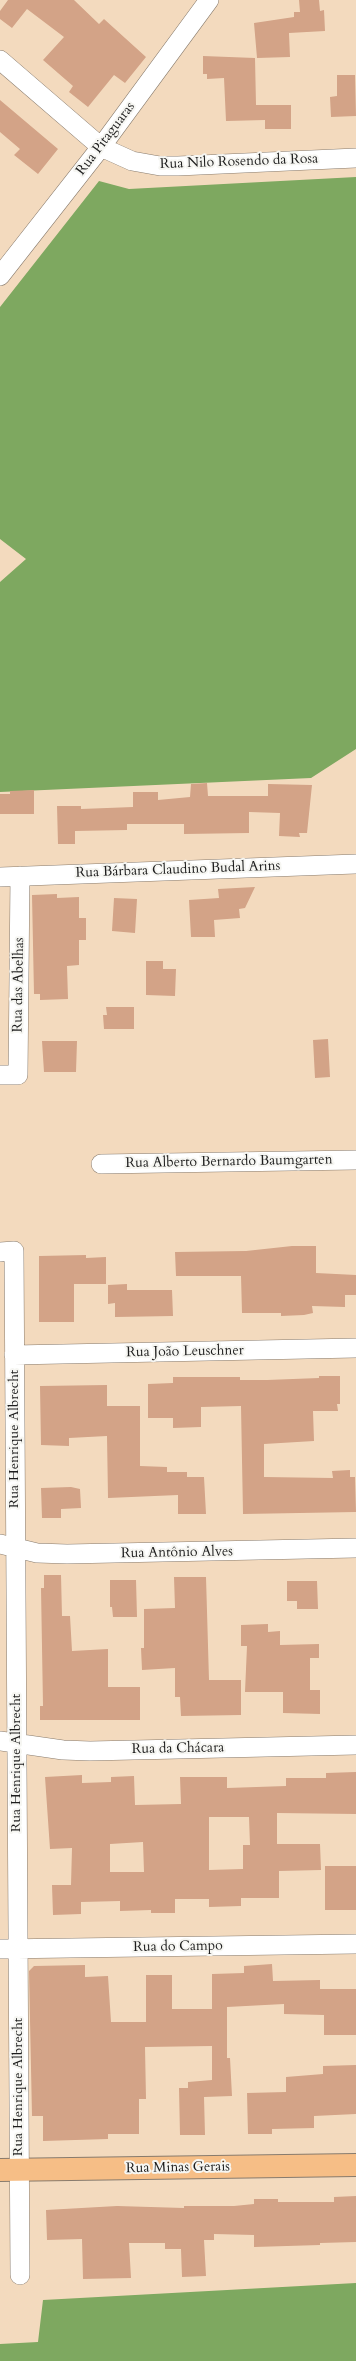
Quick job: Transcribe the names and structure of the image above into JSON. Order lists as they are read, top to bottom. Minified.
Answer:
{"streets":{"main road":["Rua Minas Gerais"],"street":["Rua Pitaguaras","Rua Nilo Rosendo da Rosa","Rua Bárbara Claudino Budal Arins","Rua das Abelhas","Rua Alberto Bernardo Baumgarten","Rua João Leuschner","Rua Henrique Albrecht","Rua Antônio Alves","Rua da Chácara","Rua do Campo"]},"crossings":[["Rua Pitaguaras","Rua Nilo Rosendo da Rosa"],["Rua Bárbara Claudino Budal Arins","Rua das Abelhas"],["Rua João Leuschner","Rua Henrique Albrecht"],["Rua Henrique Albrecht","Rua Antônio Alves"],["Rua Henrique Albrecht","Rua da Chácara"],["Rua Henrique Albrecht","Rua do Campo"],["Rua Henrique Albrecht","Rua Minas Gerais"]]}
